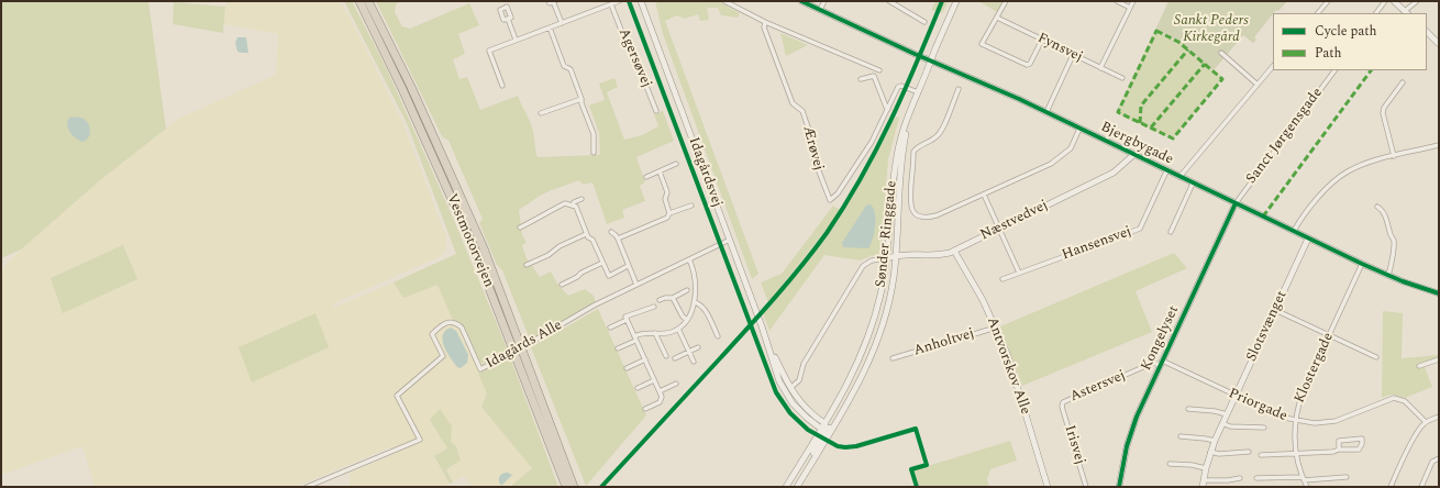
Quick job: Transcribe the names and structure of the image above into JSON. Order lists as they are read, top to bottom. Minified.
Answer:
{"streets":{"highway":["Vestmotorvejen"],"street":["Fynsvej","Agersøvej","Sanct Jørgensgade","Bjergbygade","Ærøvej","Idagårdsvej","Næstvedvej","Sønder Ringgade","Hansensvej","Slotsvænget","Kongelyset","Anholtvej","Idagårds Alle","Antvorskov Alle","Klostergade","Astersvej","Priorgade","Irisvej"]},"crossings":[["Sanct Jørgensgade","Bjergbygade"],["Sanct Jørgensgade","Kongelyset"],["Bjergbygade","Næstvedvej"],["Bjergbygade","Hansensvej"],["Bjergbygade","Slotsvænget"],["Bjergbygade","Kongelyset"],["Bjergbygade","Klostergade"],["Ærøvej","Sønder Ringgade"],["Idagårdsvej","Sønder Ringgade"],["Idagårdsvej","Idagårds Alle"],["Næstvedvej","Sønder Ringgade"],["Næstvedvej","Antvorskov Alle"],["Slotsvænget","Priorgade"],["Kongelyset","Astersvej"],["Kongelyset","Priorgade"],["Anholtvej","Antvorskov Alle"],["Klostergade","Priorgade"],["Astersvej","Priorgade"],["Astersvej","Irisvej"]],"parks":["Sankt Peders Kirkegård"],"legend":["Cycle path","Path"]}
